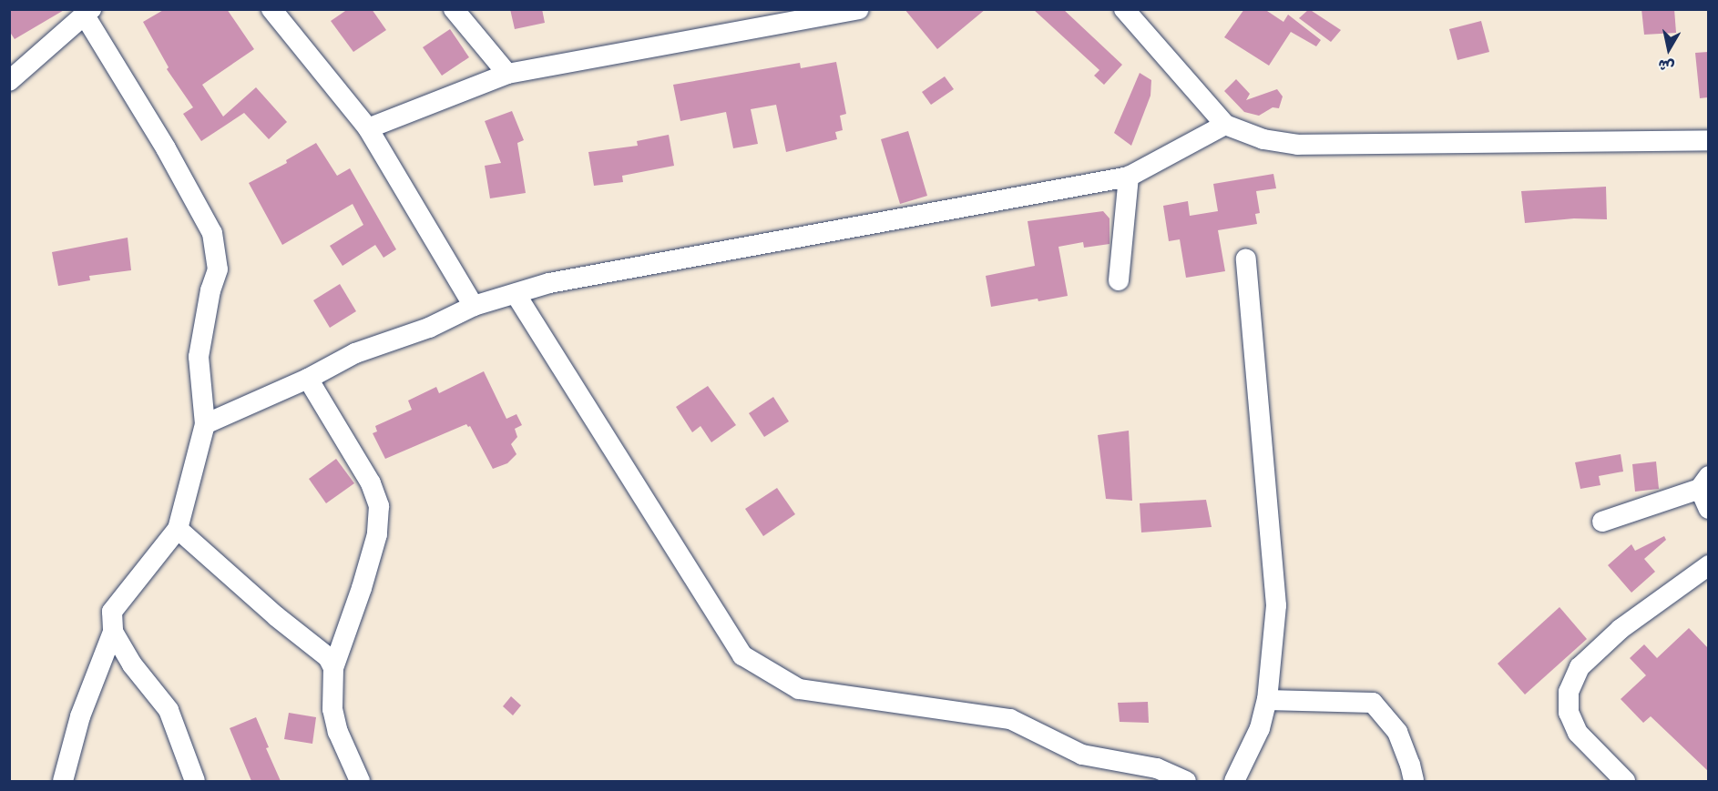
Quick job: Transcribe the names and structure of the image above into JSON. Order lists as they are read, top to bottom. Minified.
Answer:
{"north":"bottom"}
